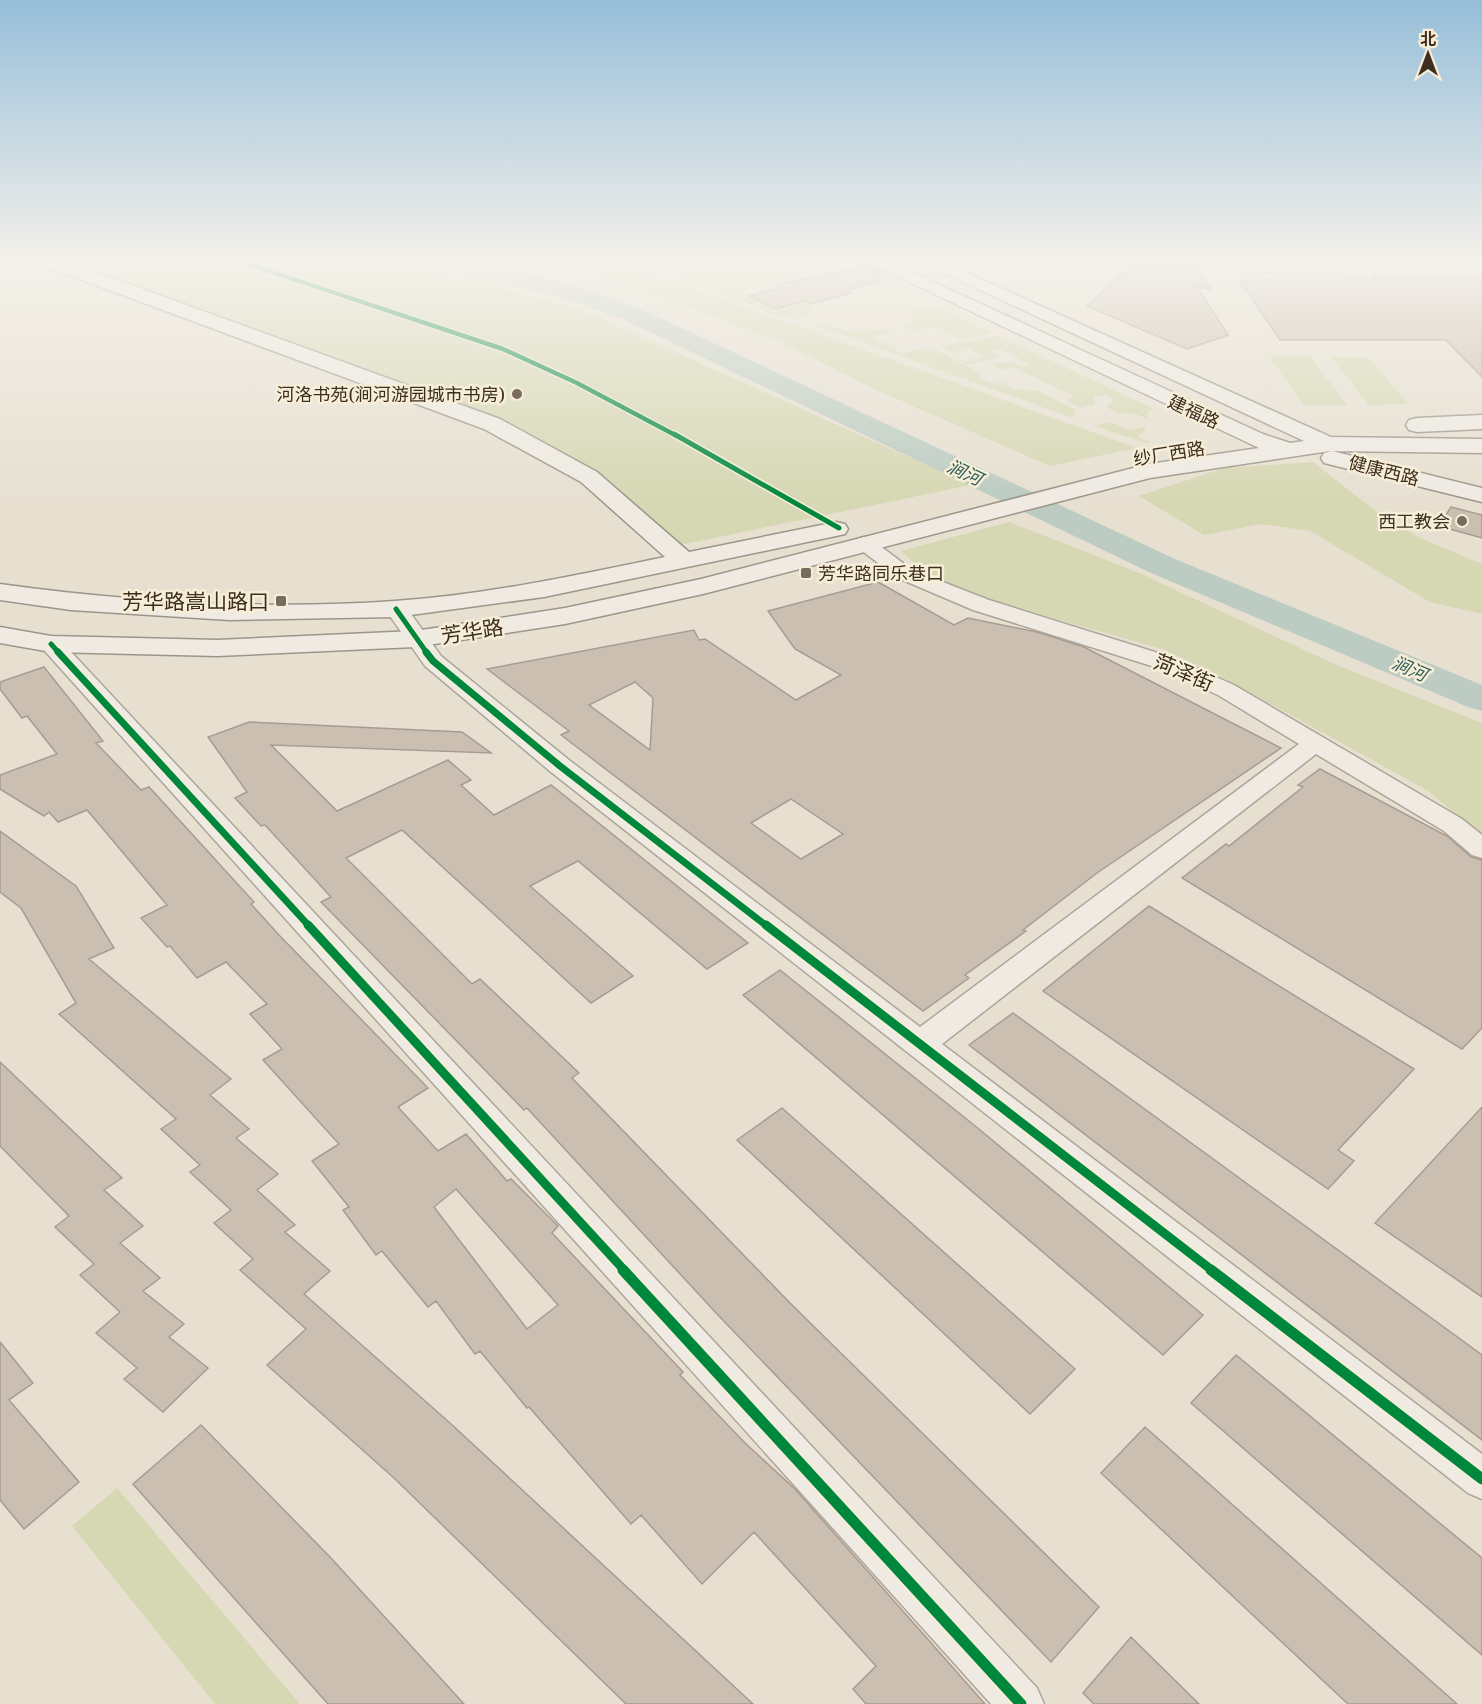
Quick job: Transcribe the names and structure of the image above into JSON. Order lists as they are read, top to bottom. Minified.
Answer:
{"streets":{"main road":["建福路","纱厂西路","健康西路","芳华路"],"street":["菏泽街"]},"crossings":[["建福路","纱厂西路"],["建福路","健康西路"],["纱厂西路","健康西路"],["纱厂西路","芳华路"],["纱厂西路","菏泽街"],["芳华路","菏泽街"]],"water":["涧河"],"places":{"other":["河洛书苑(涧河游园城市书房)","西工教会"],"transit":["芳华路同乐巷口","芳华路嵩山路口"]},"north":"top"}
